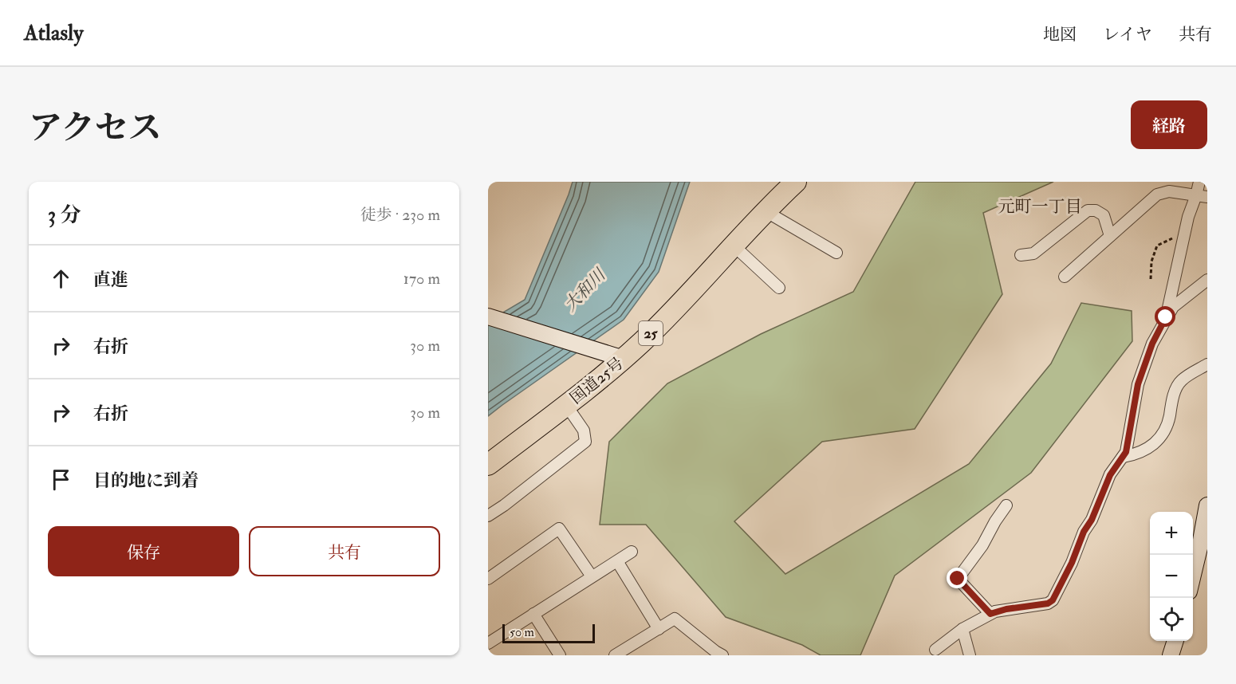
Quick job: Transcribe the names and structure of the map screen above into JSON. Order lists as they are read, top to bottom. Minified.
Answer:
{"streets":{"highway":["25","国道25号"]},"districts":["元町一丁目"],"water":["大和川"],"scale_bar":"50 m","page":{"header":"Atlasly","nav":["地図","レイヤ","共有"],"title":"アクセス","buttons":["経路",["保存","共有"]],"heading":["3 分","徒歩 · 230 m"],"list":[["直進","170 m"],["右折","30 m"],["右折","30 m"],"目的地に到着"],"map_buttons":["+","−"],"scale":"50 m"}}
